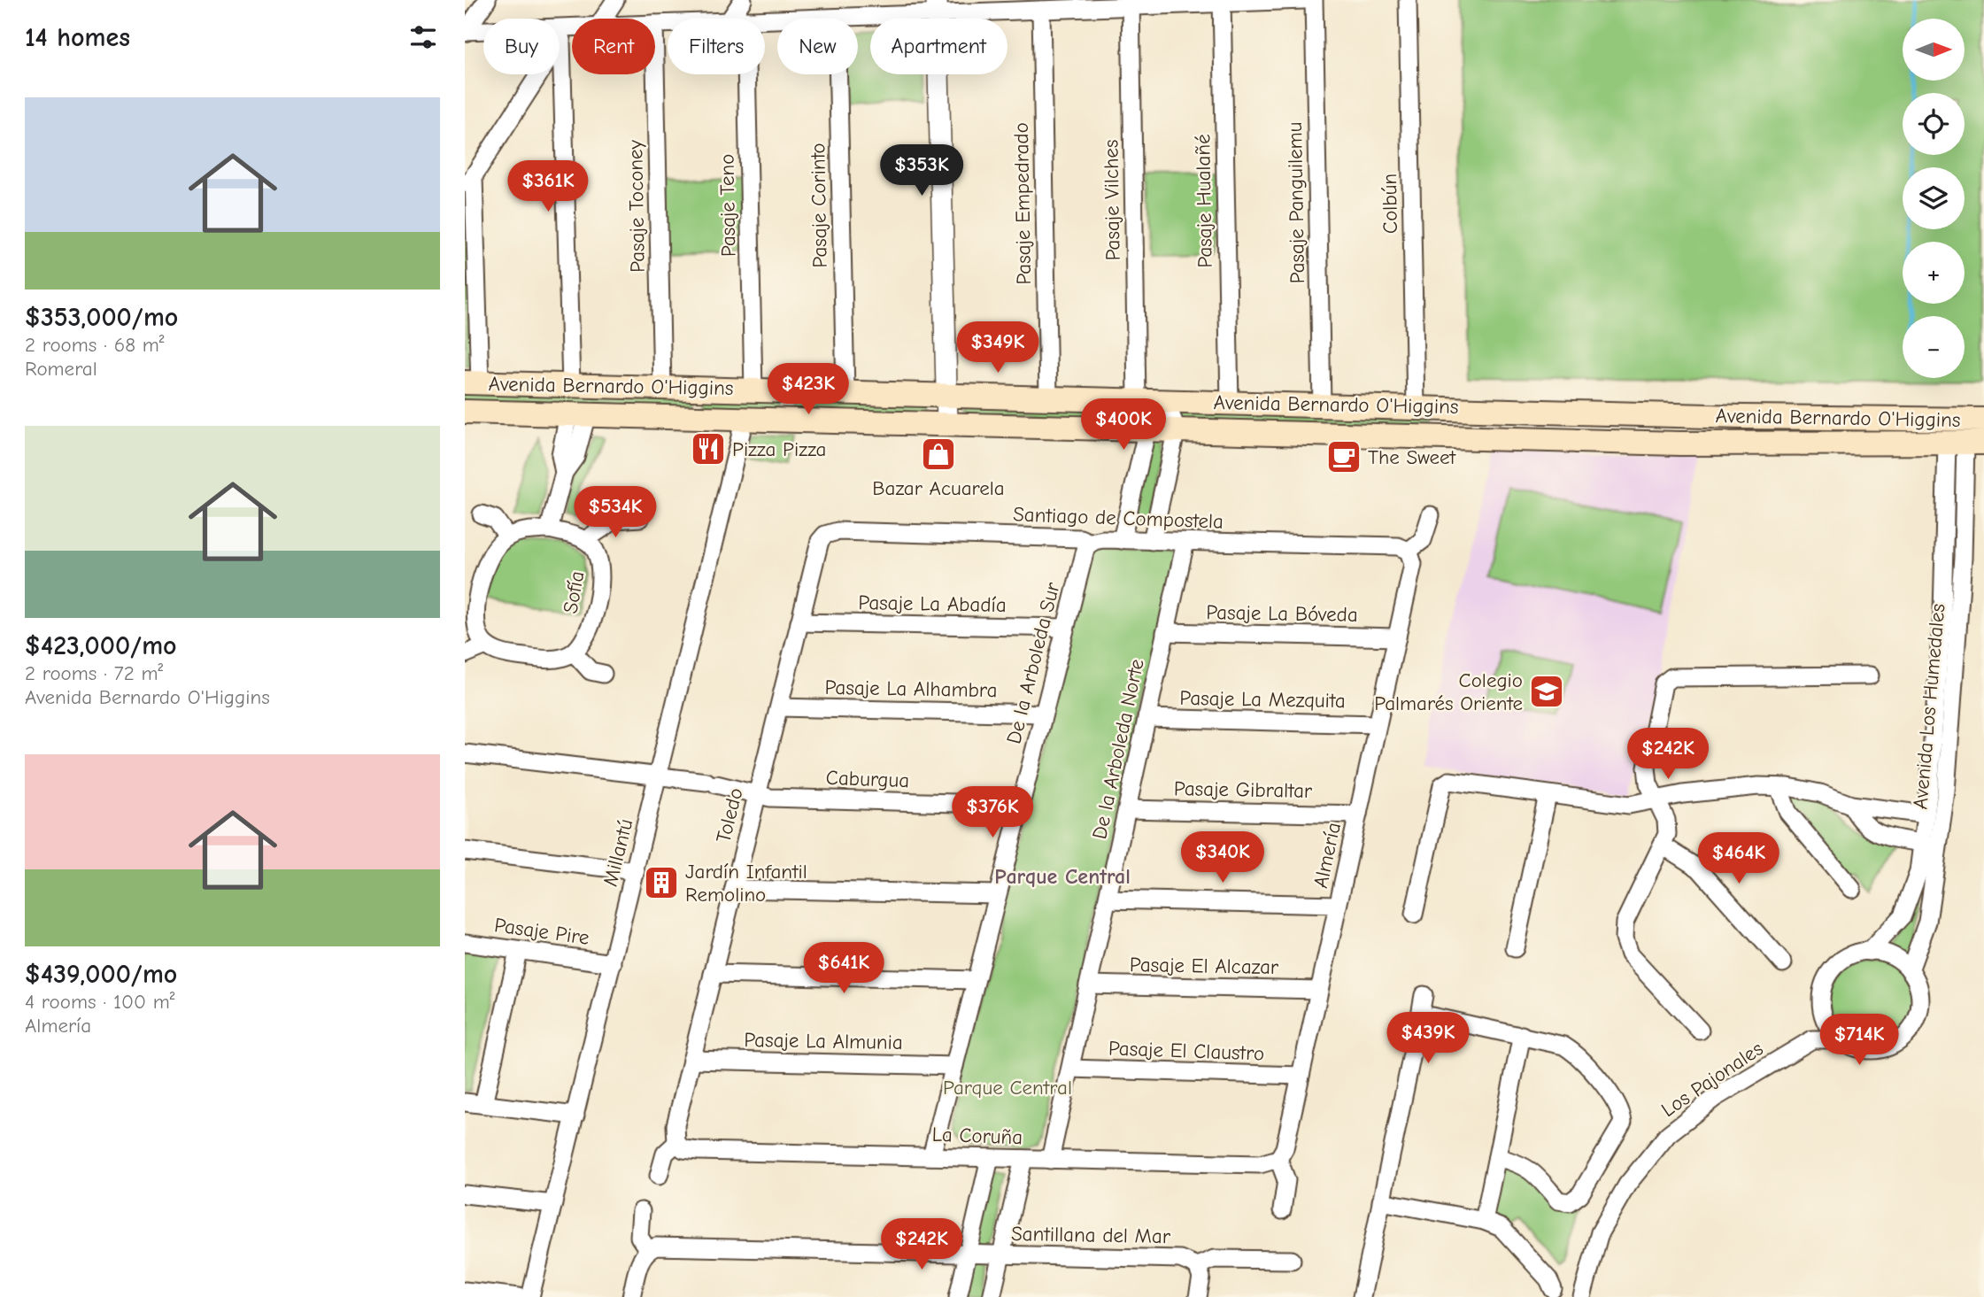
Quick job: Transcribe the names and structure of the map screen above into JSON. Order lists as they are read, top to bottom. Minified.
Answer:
{"streets":{"main road":["Avenida Bernardo O'Higgins"],"street":["Pasaje Vilches","Pasaje Hualañé","Pasaje Panguilemu","Pasaje Empedrado","Colbún","Pasaje Teno","Pasaje Corinto","Pasaje Toconey","Santiago de Compostela","Sofía","Pasaje La Abadía","Pasaje La Bóveda","De la Arboleda Sur","Pasaje La Alhambra","Pasaje La Mezquita","Avenida Los Humedales","De la Arboleda Norte","Caburgua","Pasaje Gibraltar","Toledo","Millantú","Almería","Pasaje Pire","Pasaje El Alcazar","Pasaje La Almunia","Pasaje El Claustro","Los Pajonales","La Coruña","Santillana del Mar"]},"crossings":[["Pasaje Vilches","Avenida Bernardo O'Higgins"],["Pasaje Hualañé","Avenida Bernardo O'Higgins"],["Pasaje Panguilemu","Avenida Bernardo O'Higgins"],["Pasaje Empedrado","Avenida Bernardo O'Higgins"],["Colbún","Avenida Bernardo O'Higgins"],["Pasaje Teno","Avenida Bernardo O'Higgins"],["Pasaje Corinto","Avenida Bernardo O'Higgins"],["Pasaje Toconey","Avenida Bernardo O'Higgins"],["Avenida Bernardo O'Higgins","Avenida Los Humedales"],["Avenida Bernardo O'Higgins","Millantú"],["Santiago de Compostela","De la Arboleda Sur"],["Santiago de Compostela","De la Arboleda Norte"],["Santiago de Compostela","Toledo"],["Santiago de Compostela","Almería"],["Pasaje La Abadía","De la Arboleda Sur"],["Pasaje La Abadía","Toledo"],["Pasaje La Bóveda","De la Arboleda Norte"],["Pasaje La Bóveda","Almería"],["De la Arboleda Sur","Pasaje La Alhambra"],["De la Arboleda Sur","Caburgua"],["De la Arboleda Sur","Pasaje La Almunia"],["De la Arboleda Sur","La Coruña"],["Pasaje La Alhambra","Toledo"],["Pasaje La Mezquita","De la Arboleda Norte"],["Pasaje La Mezquita","Almería"],["De la Arboleda Norte","Pasaje Gibraltar"],["De la Arboleda Norte","Pasaje El Alcazar"],["De la Arboleda Norte","Pasaje El Claustro"],["De la Arboleda Norte","La Coruña"],["Caburgua","Toledo"],["Caburgua","Millantú"],["Pasaje Gibraltar","Almería"],["Toledo","Pasaje La Almunia"],["Toledo","La Coruña"],["Millantú","Pasaje Pire"],["Almería","Pasaje El Alcazar"],["Almería","Pasaje El Claustro"],["Almería","La Coruña"]],"districts":["Parque Central"],"parks":["Parque Central"],"places":{"restaurant":["Pizza Pizza"],"shop":["Bazar Acuarela"],"cafe":["The Sweet"],"school or university":["Colegio Palmarés Oriente"],"building":["Jardín Infantil Remolino"]},"north":"right","page":{"heading":"14 homes","map_buttons":["+","−"],"chip":["Buy","Rent","Filters","New","Apartment"],"list":[{"name":"$353,000/mo","note":"2 rooms · 68 m² · Romeral"},{"name":"$423,000/mo","note":"2 rooms · 72 m² · Avenida Bernardo O'Higgins"},{"name":"$439,000/mo","note":"4 rooms · 100 m² · Almería"}],"price":["$353K","$361K","$349K","$423K","$400K","$534K","$242K","$376K","$340K","$464K","$641K","$439K","$714K","$242K"]}}
